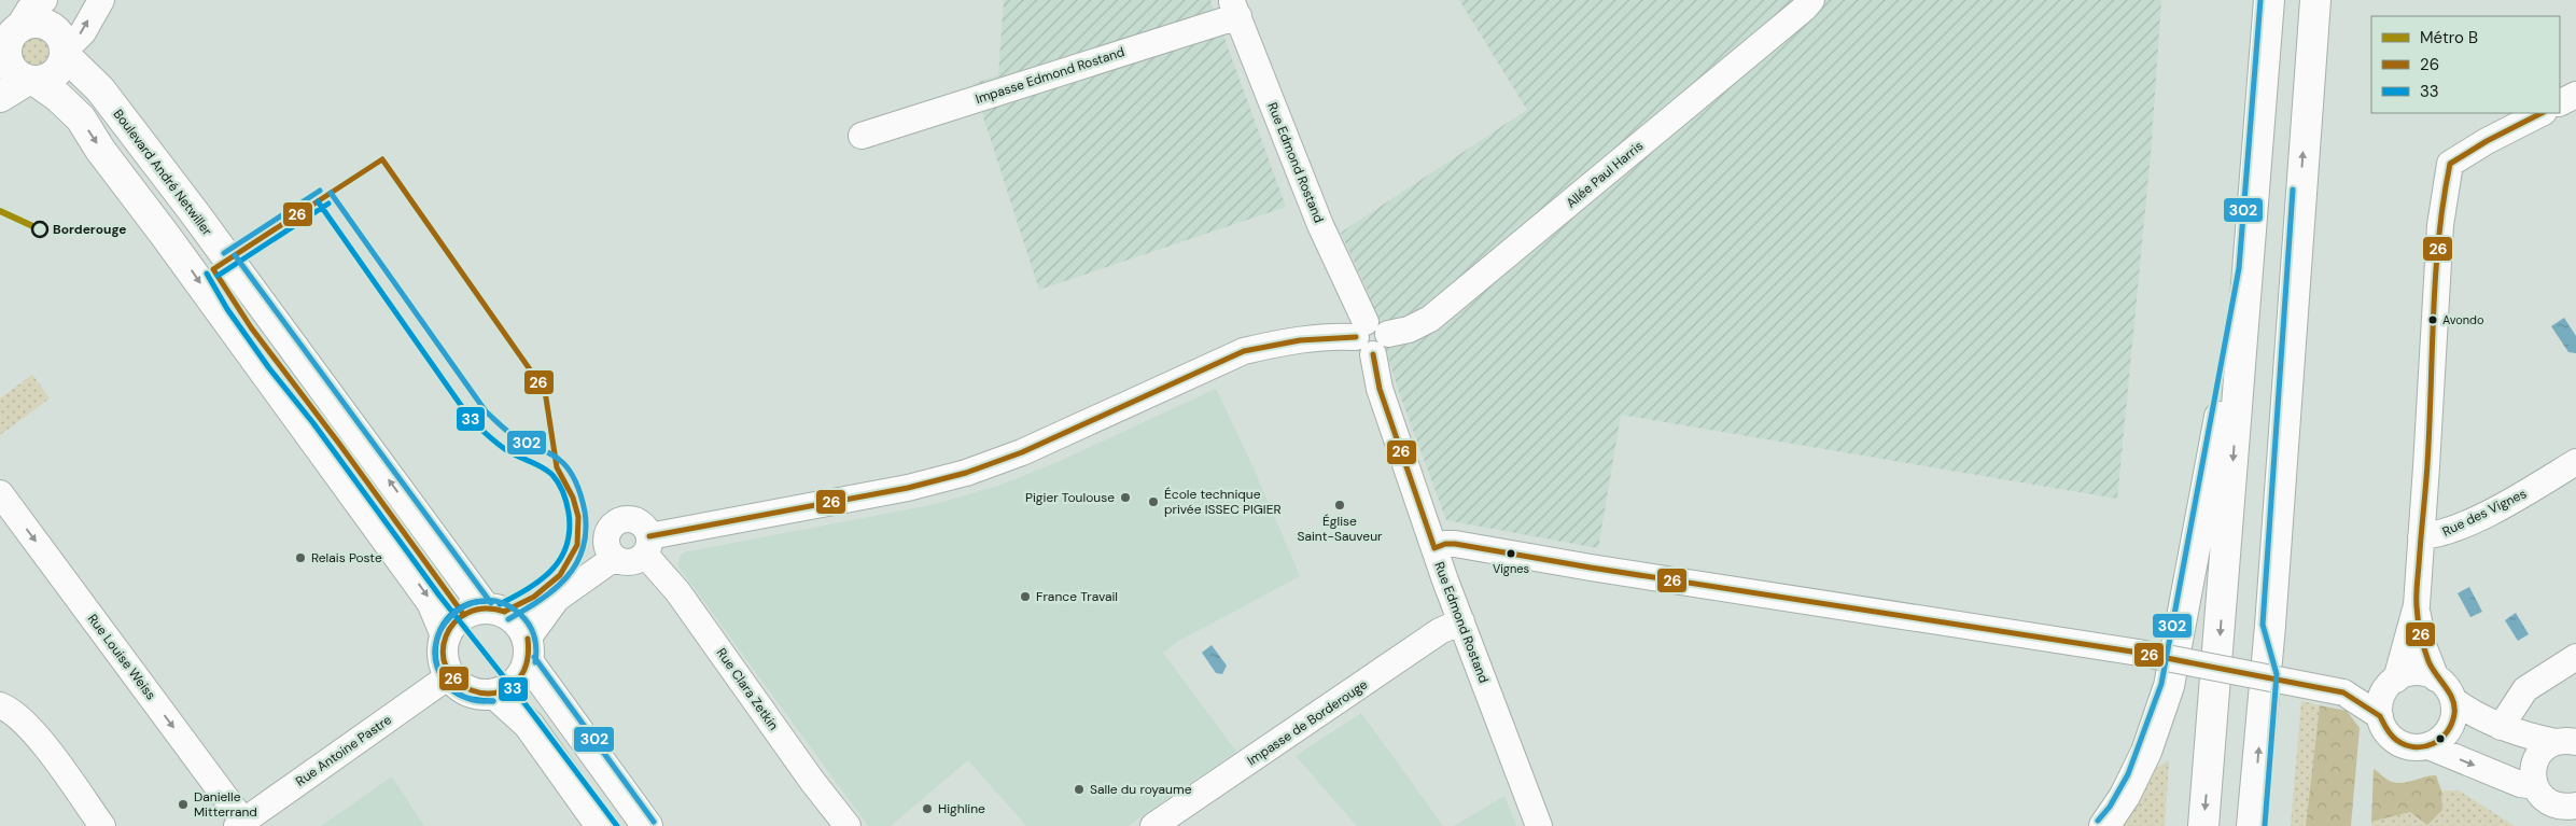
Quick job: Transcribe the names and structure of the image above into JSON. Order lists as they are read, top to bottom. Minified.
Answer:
{"streets":{"main road":["Boulevard André Netwiller"],"street":["Impasse Edmond Rostand","Rue Edmond Rostand","Allée Paul Harris","Rue des Vignes","Rue Louise Weiss","Rue Clara Zetkin","Impasse de Borderouge","Rue Antoine Pastre"]},"crossings":[["Impasse Edmond Rostand","Rue Edmond Rostand"],["Rue Edmond Rostand","Allée Paul Harris"],["Rue Edmond Rostand","Impasse de Borderouge"],["Boulevard André Netwiller","Rue Antoine Pastre"],["Rue Louise Weiss","Rue Antoine Pastre"]],"places":["Borderouge","Avondo","Pigier Toulouse","École technique privée ISSEC PIGIER","Église Saint-Sauveur","Vignes","Relais Poste","France Travail","Salle du royaume","Danielle Mitterrand","Highline"],"lines":["transit line 302","transit line 26","transit line 33","metro line B"],"legend":["Métro B","26","33"]}
